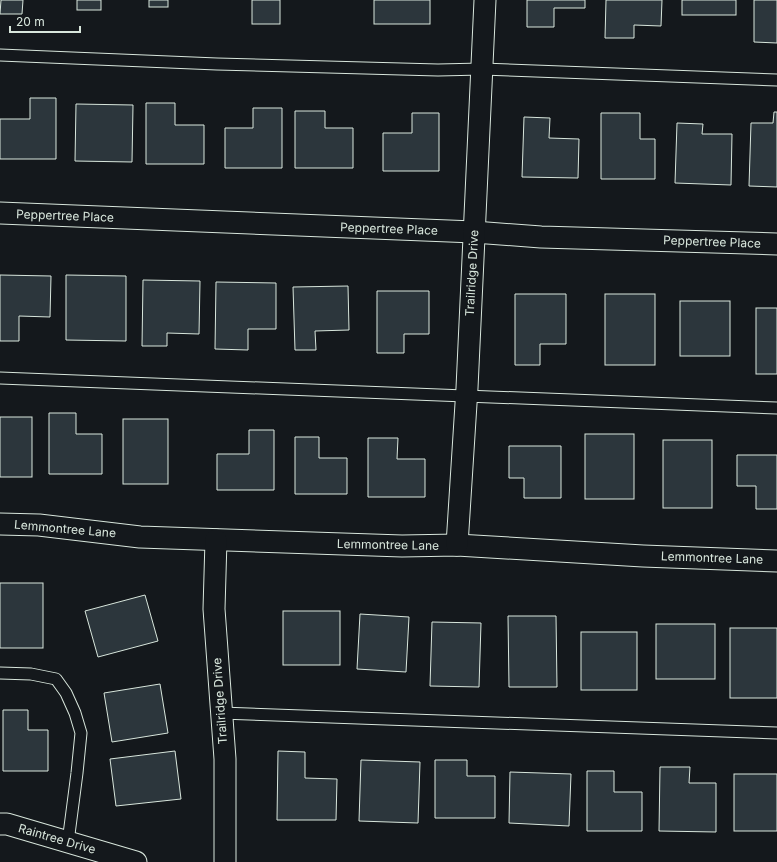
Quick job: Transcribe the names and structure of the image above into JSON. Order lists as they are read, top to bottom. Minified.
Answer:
{"streets":{"street":["Peppertree Place","Trailridge Drive","Lemmontree Lane","Raintree Drive"]},"crossings":[["Peppertree Place","Trailridge Drive"],["Trailridge Drive","Lemmontree Lane"]],"scale_bar":"20 m"}
